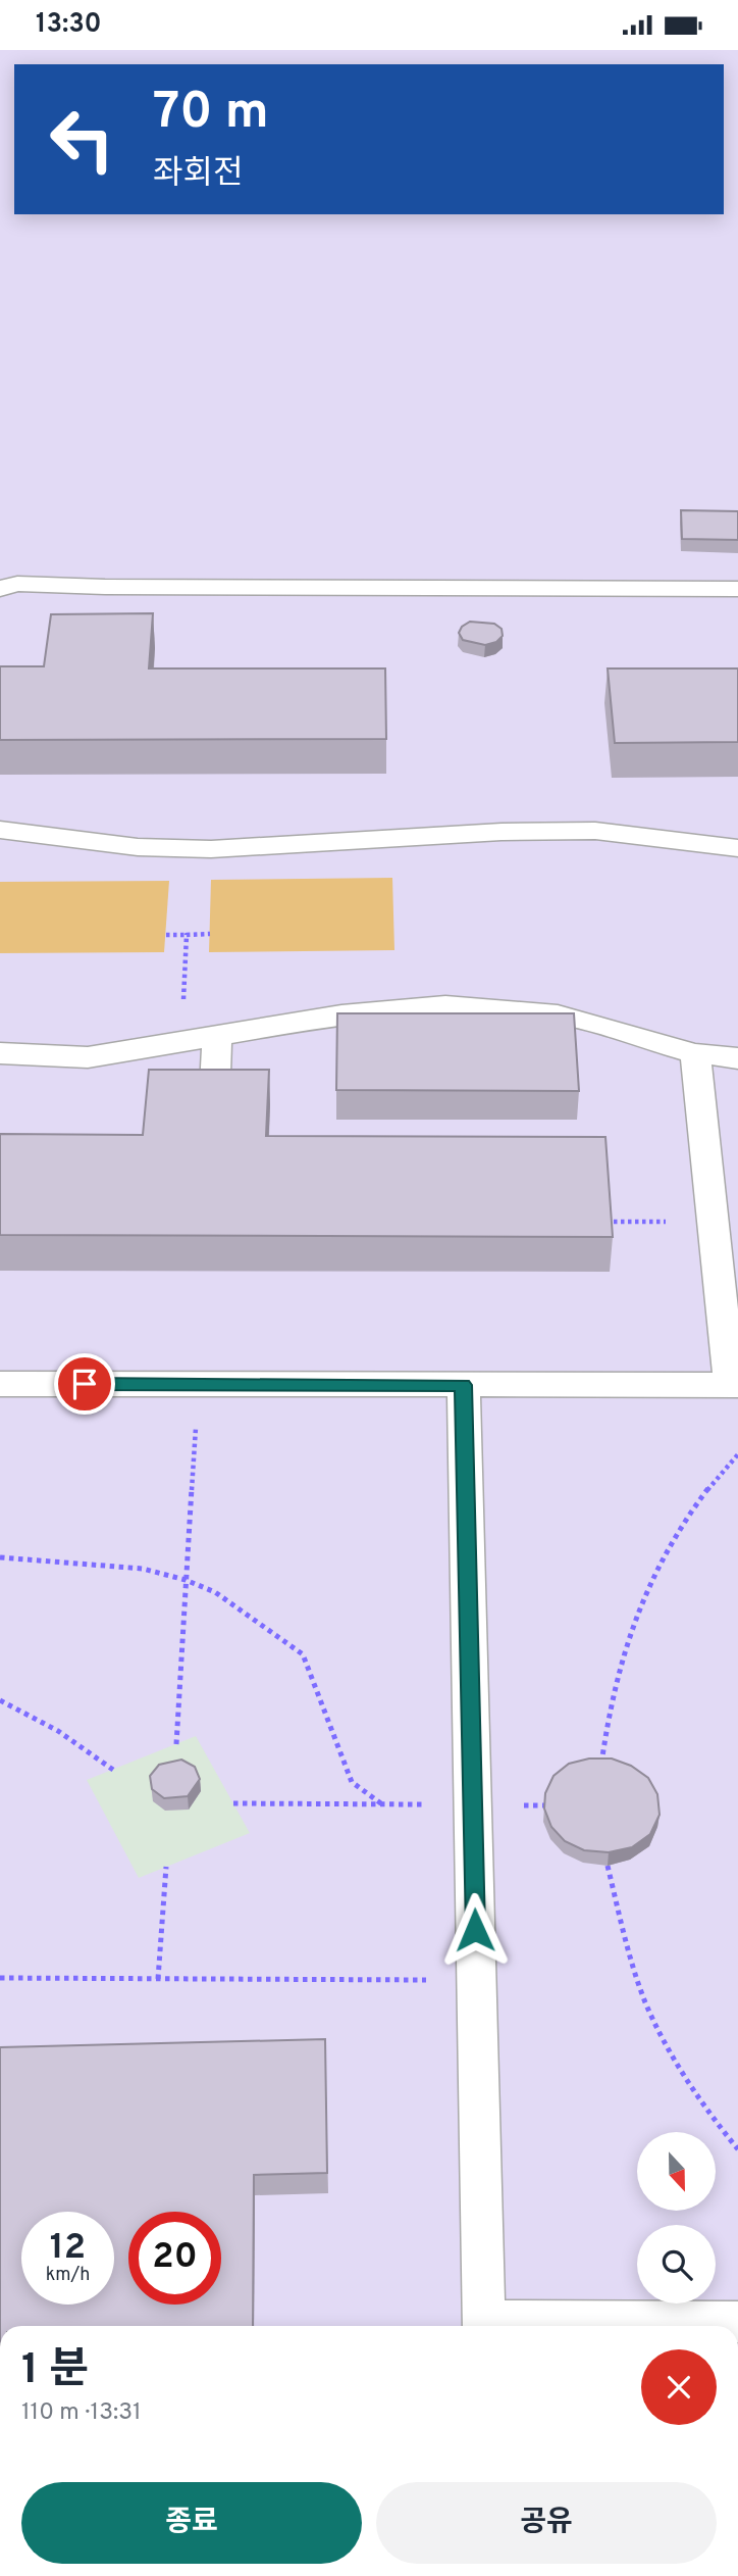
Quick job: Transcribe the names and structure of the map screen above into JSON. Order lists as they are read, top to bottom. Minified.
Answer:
{"north":"bottom","page":{"status":"13:30","turn":["70 m","좌회전"],"speed":"12 km/h","limit":"20","heading":["1 분","110 m · 13:31"],"buttons":["종료","공유"]}}
